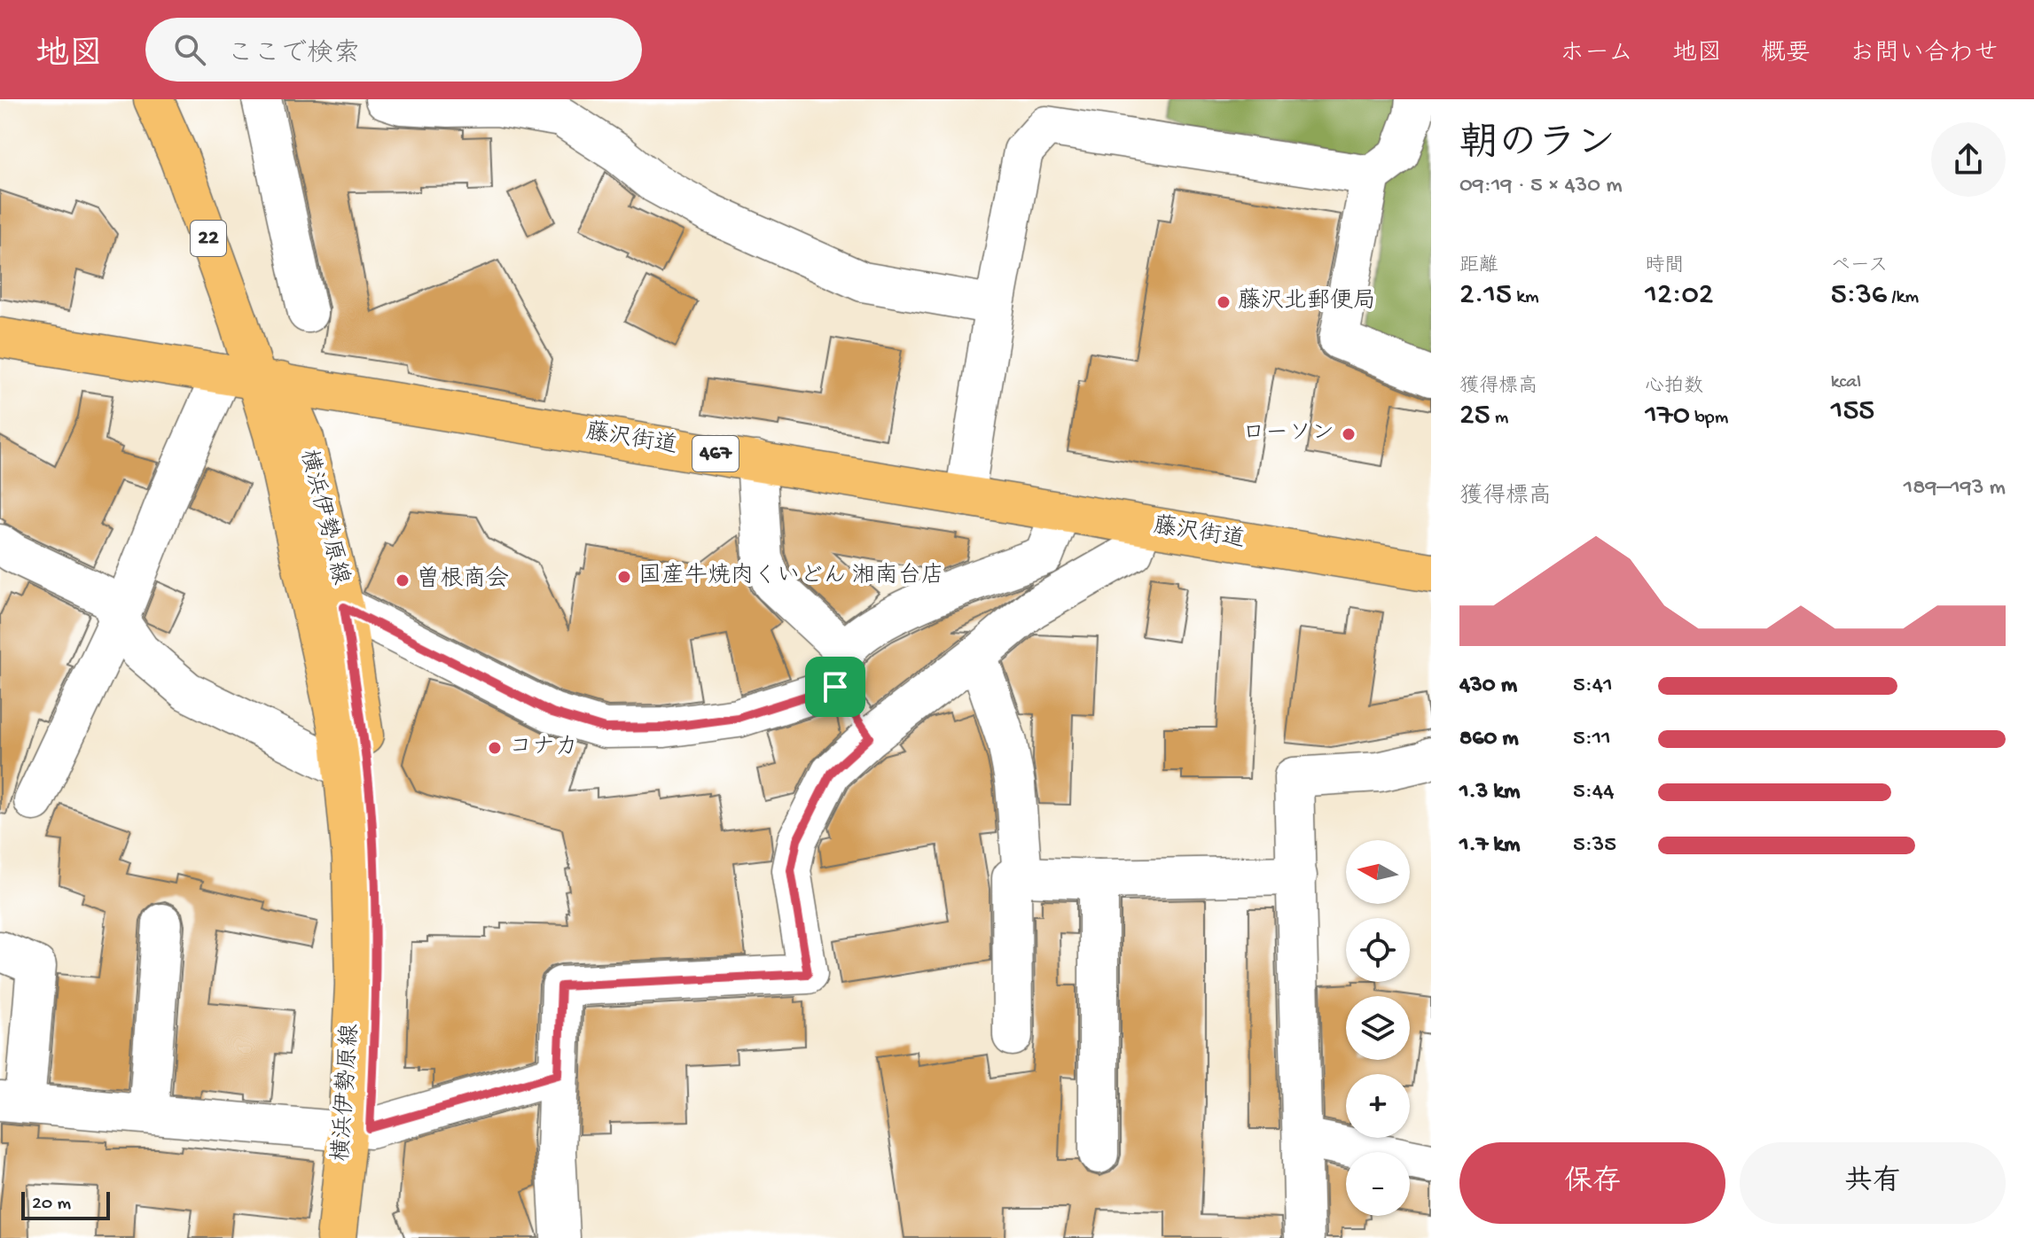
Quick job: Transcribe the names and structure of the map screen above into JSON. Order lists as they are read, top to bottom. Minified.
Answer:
{"streets":{"main road":["22","藤沢街道","467","横浜伊勢原線"]},"crossings":[["藤沢街道","横浜伊勢原線"]],"places":["藤沢北郵便局","ローソン","国産牛焼肉くいどん 湘南台店","曽根商会","コナカ"],"scale_bar":"20 m","north":"left","page":{"header":"地図","search":"ここで検索","nav":["ホーム","地図","概要","お問い合わせ"],"heading":["朝のラン","09:19 · 5 × 430 m"],"stats":[["距離","2.15 km"],["時間","12:02"],["ペース","5:36 /km"],["獲得標高","25 m"],["心拍数","170 bpm"],["kcal","155"]],"chart":["獲得標高","189–193 m"],"list":[{"name":"430 m","note":"5:41"},{"name":"860 m","note":"5:11"},{"name":"1.3 km","note":"5:44"},{"name":"1.7 km","note":"5:35"}],"map_buttons":["+","−"],"buttons":["保存","共有"],"scale":"20 m"}}
